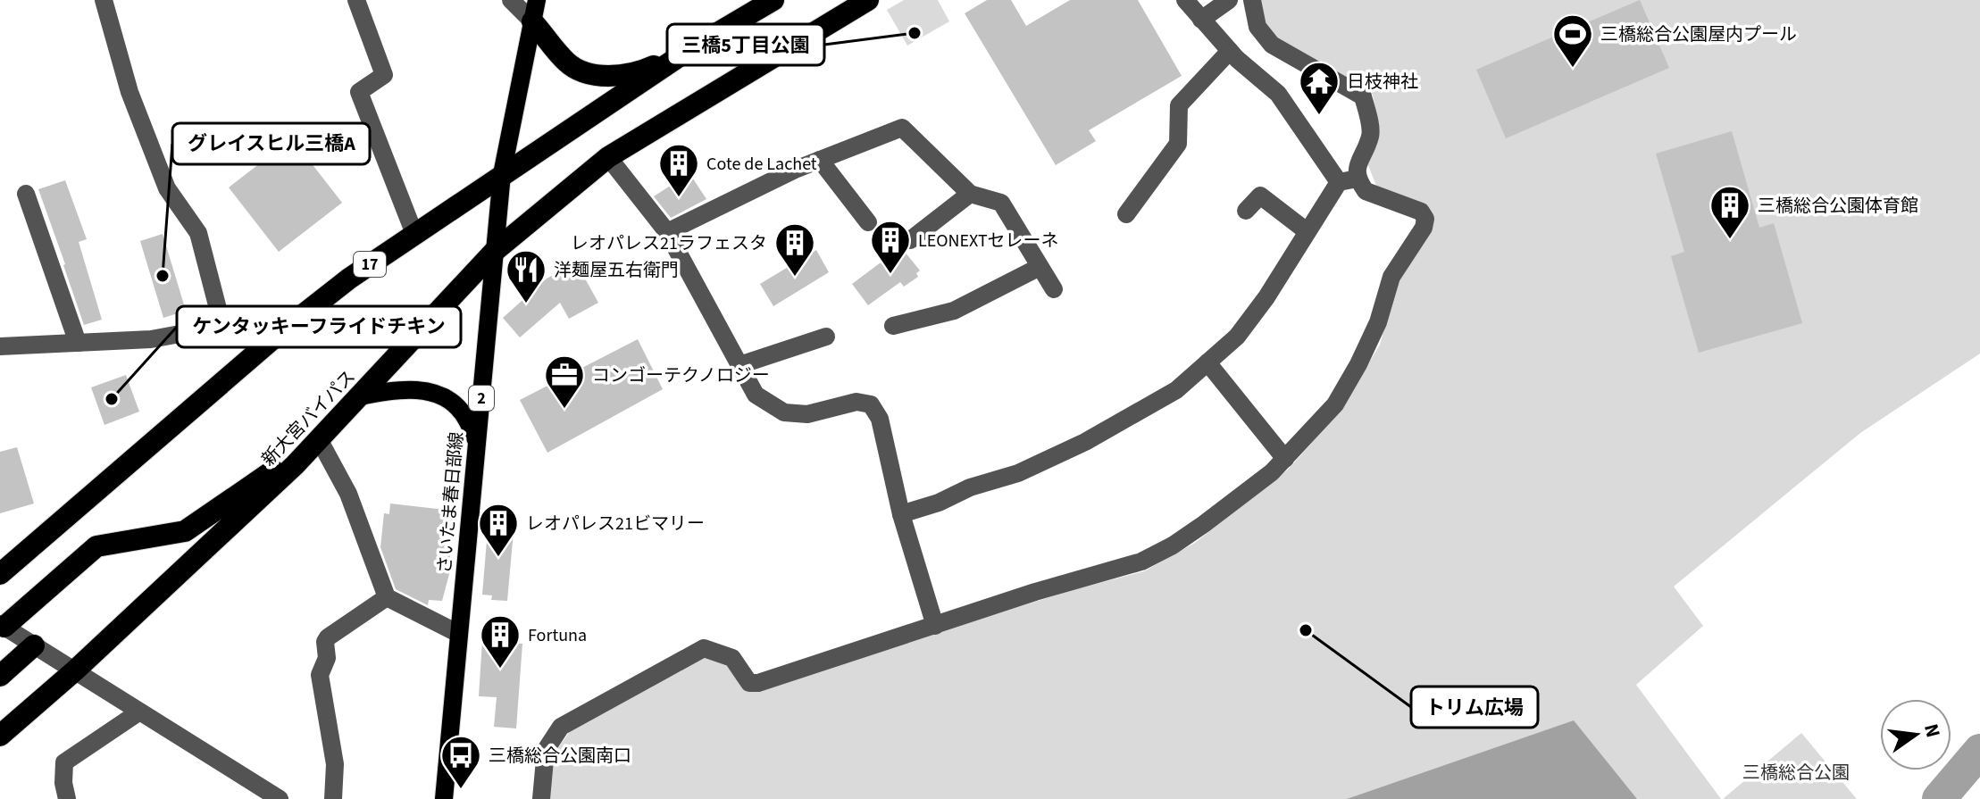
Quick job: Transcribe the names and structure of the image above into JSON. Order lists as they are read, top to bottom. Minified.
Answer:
{"streets":{"highway":["17","新大宮バイパス"],"main road":["2","さいたま春日部線"]},"crossings":[["17","さいたま春日部線"],["新大宮バイパス","さいたま春日部線"]],"parks":["三橋総合公園"],"places":{"other":["三橋5丁目公園","グレイスヒル三橋A","ケンタッキーフライドチキン","トリム広場"],"sports":["三橋総合公園屋内プール"],"temple":["日枝神社"],"building":["Cote de Lachet","三橋総合公園体育館","LEONEXTセレーネ","レオパレス21ラフェスタ","レオパレス21ビマリー","Fortuna"],"restaurant":["洋麺屋五右衛門"],"office":["コンゴーテクノロジー"],"bus stop":["三橋総合公園南口"]},"north":"right"}
